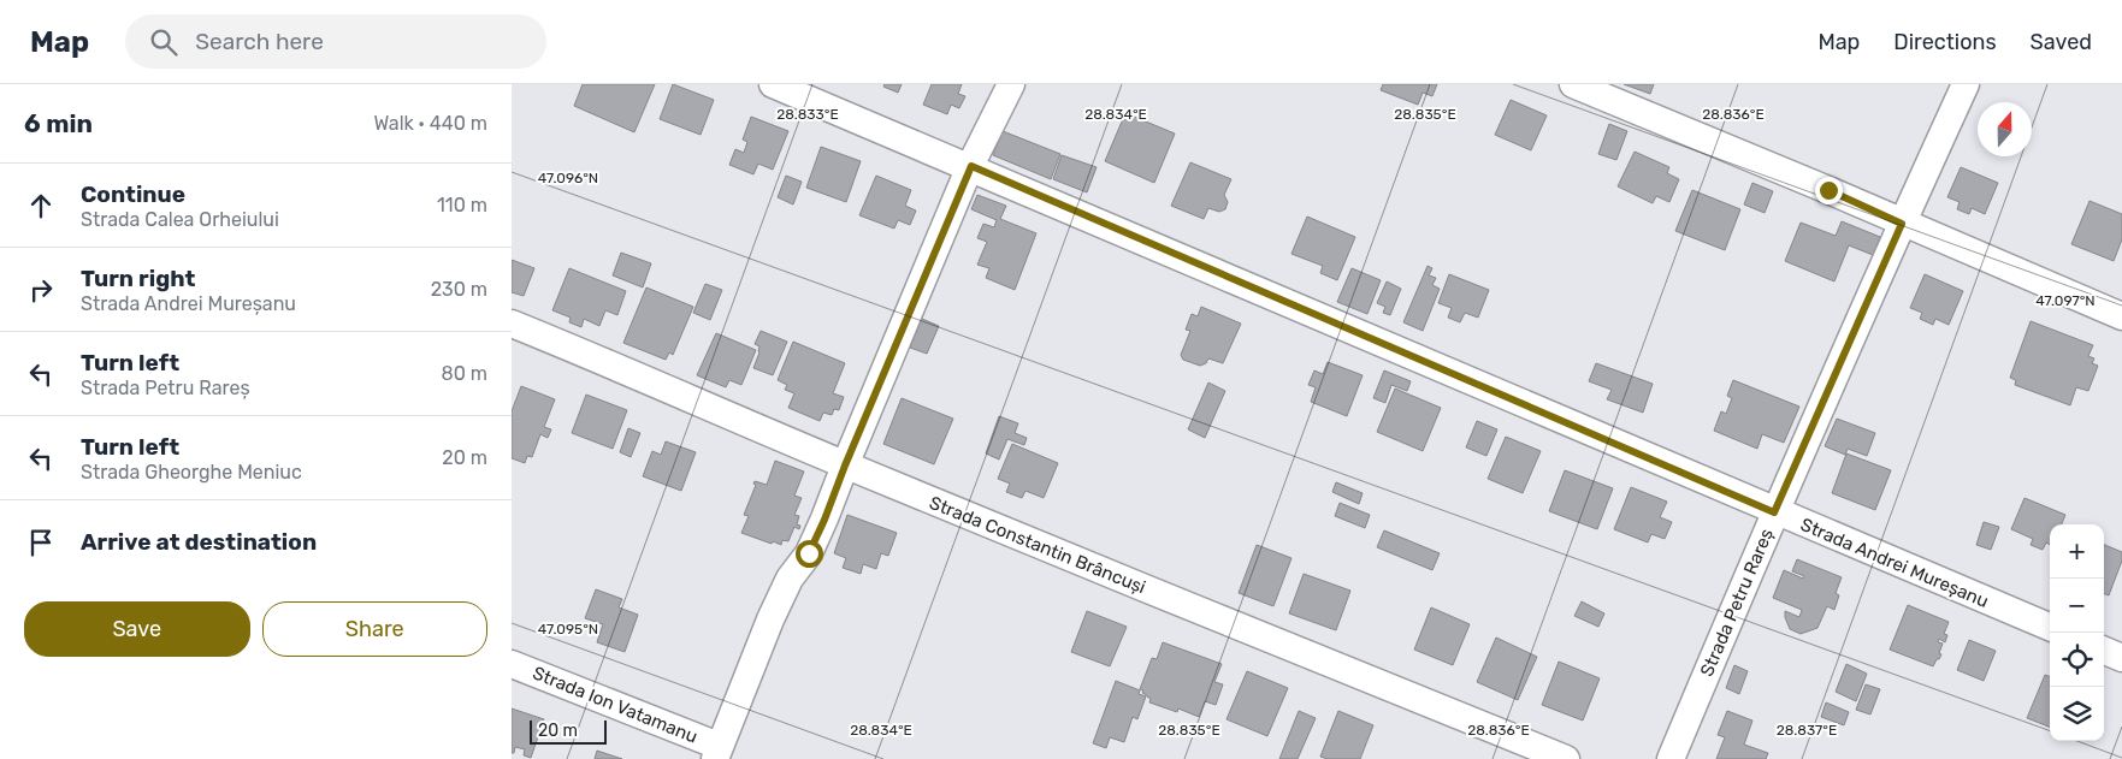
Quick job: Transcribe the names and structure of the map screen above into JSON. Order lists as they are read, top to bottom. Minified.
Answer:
{"streets":{"street":["Strada Constantin Brâncuși","Strada Andrei Mureșanu","Strada Petru Rareș","Strada Ion Vatamanu"]},"crossings":[["Strada Andrei Mureșanu","Strada Petru Rareș"]],"scale_bar":"20 m","north":"top","page":{"header":"Map","search":"Search here","nav":["Map","Directions","Saved"],"heading":["6 min","Walk · 440 m"],"list":[["Continue","Strada Calea Orheiului","110 m"],["Turn right","Strada Andrei Mureșanu","230 m"],["Turn left","Strada Petru Rareș","80 m"],["Turn left","Strada Gheorghe Meniuc","20 m"],"Arrive at destination"],"map_buttons":["+","−"],"buttons":["Save","Share"],"scale":"20 m"},"coordinates":["28.833°E","28.834°E","28.835°E","28.836°E","47.096°N","47.097°N","47.095°N","28.837°E"]}
